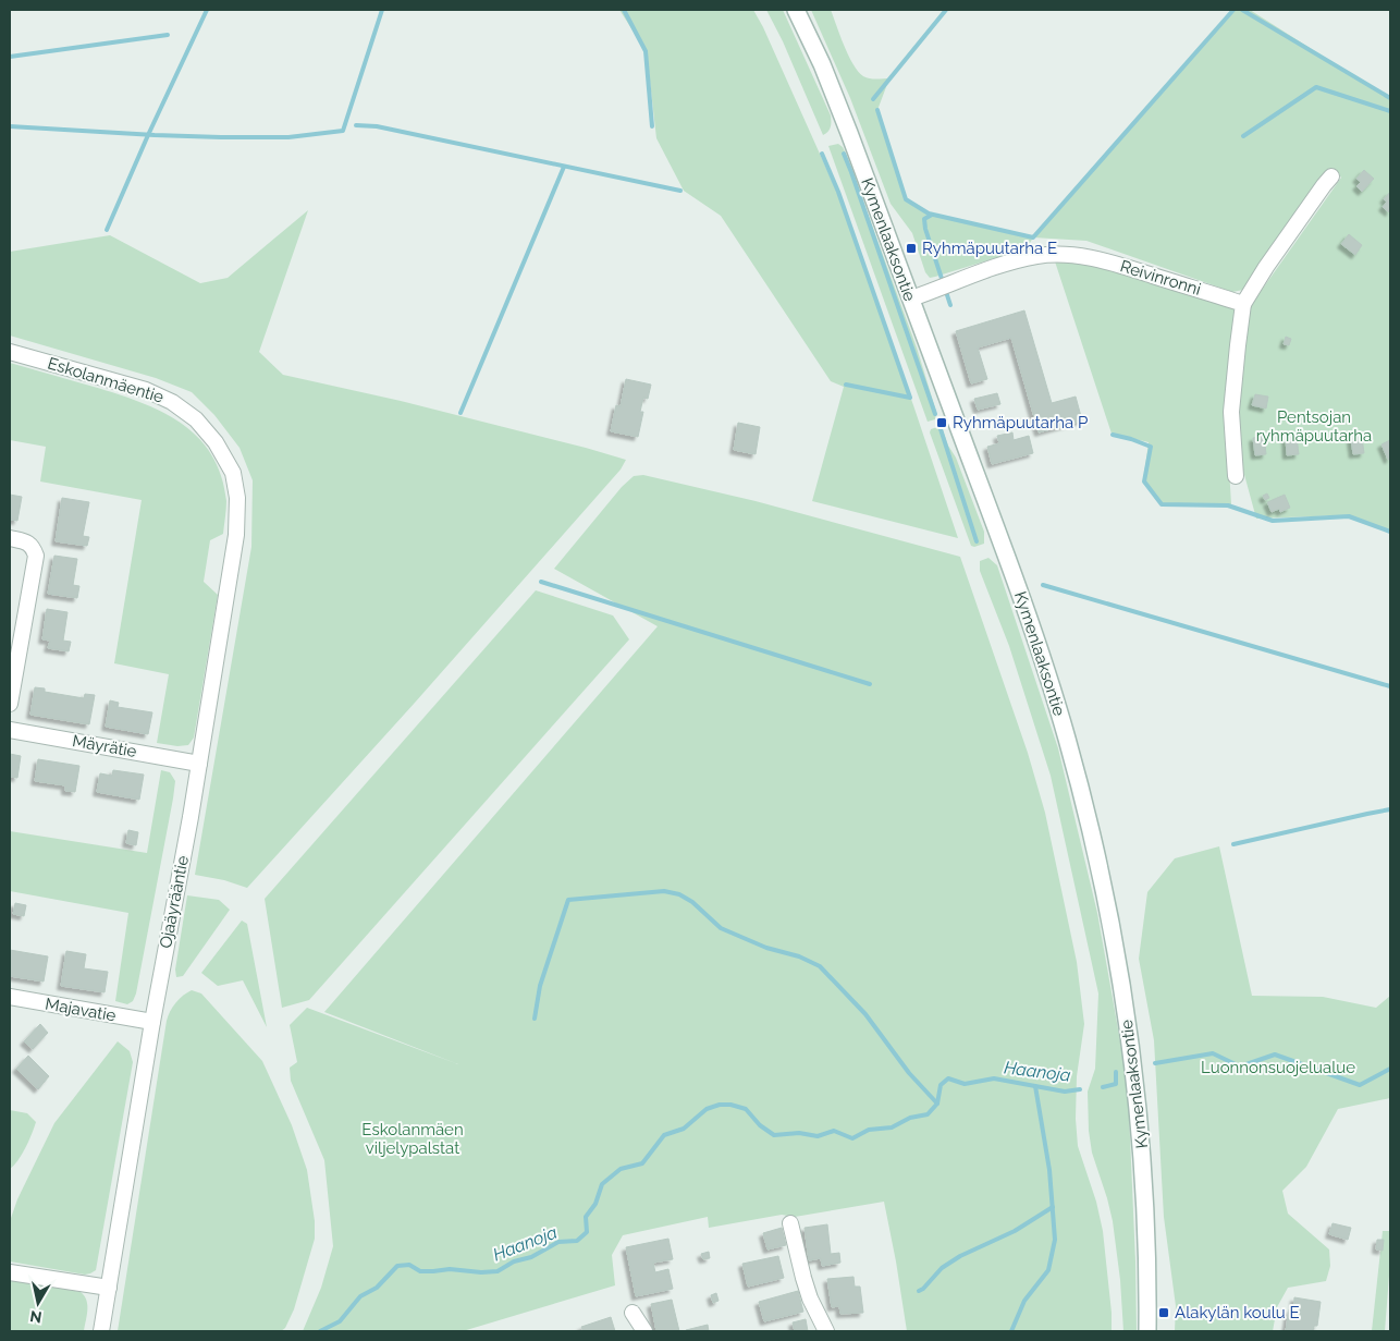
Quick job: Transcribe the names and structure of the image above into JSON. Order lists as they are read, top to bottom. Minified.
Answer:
{"streets":{"main road":["Kymenlaaksontie"],"street":["Reivinronni","Eskolanmäentie","Mäyrätie","Ojaäyrääntie","Majavatie"]},"crossings":[["Kymenlaaksontie","Reivinronni"],["Eskolanmäentie","Ojaäyrääntie"],["Mäyrätie","Ojaäyrääntie"],["Ojaäyrääntie","Majavatie"]],"water":["Haanoja"],"parks":["Pentsojan ryhmäpuutarha","Luonnonsuojelualue","Eskolanmäen viljelypalstat"],"places":{"transit":["Ryhmäpuutarha E","Ryhmäpuutarha P","Alakylän koulu E"]},"north":"bottom"}
